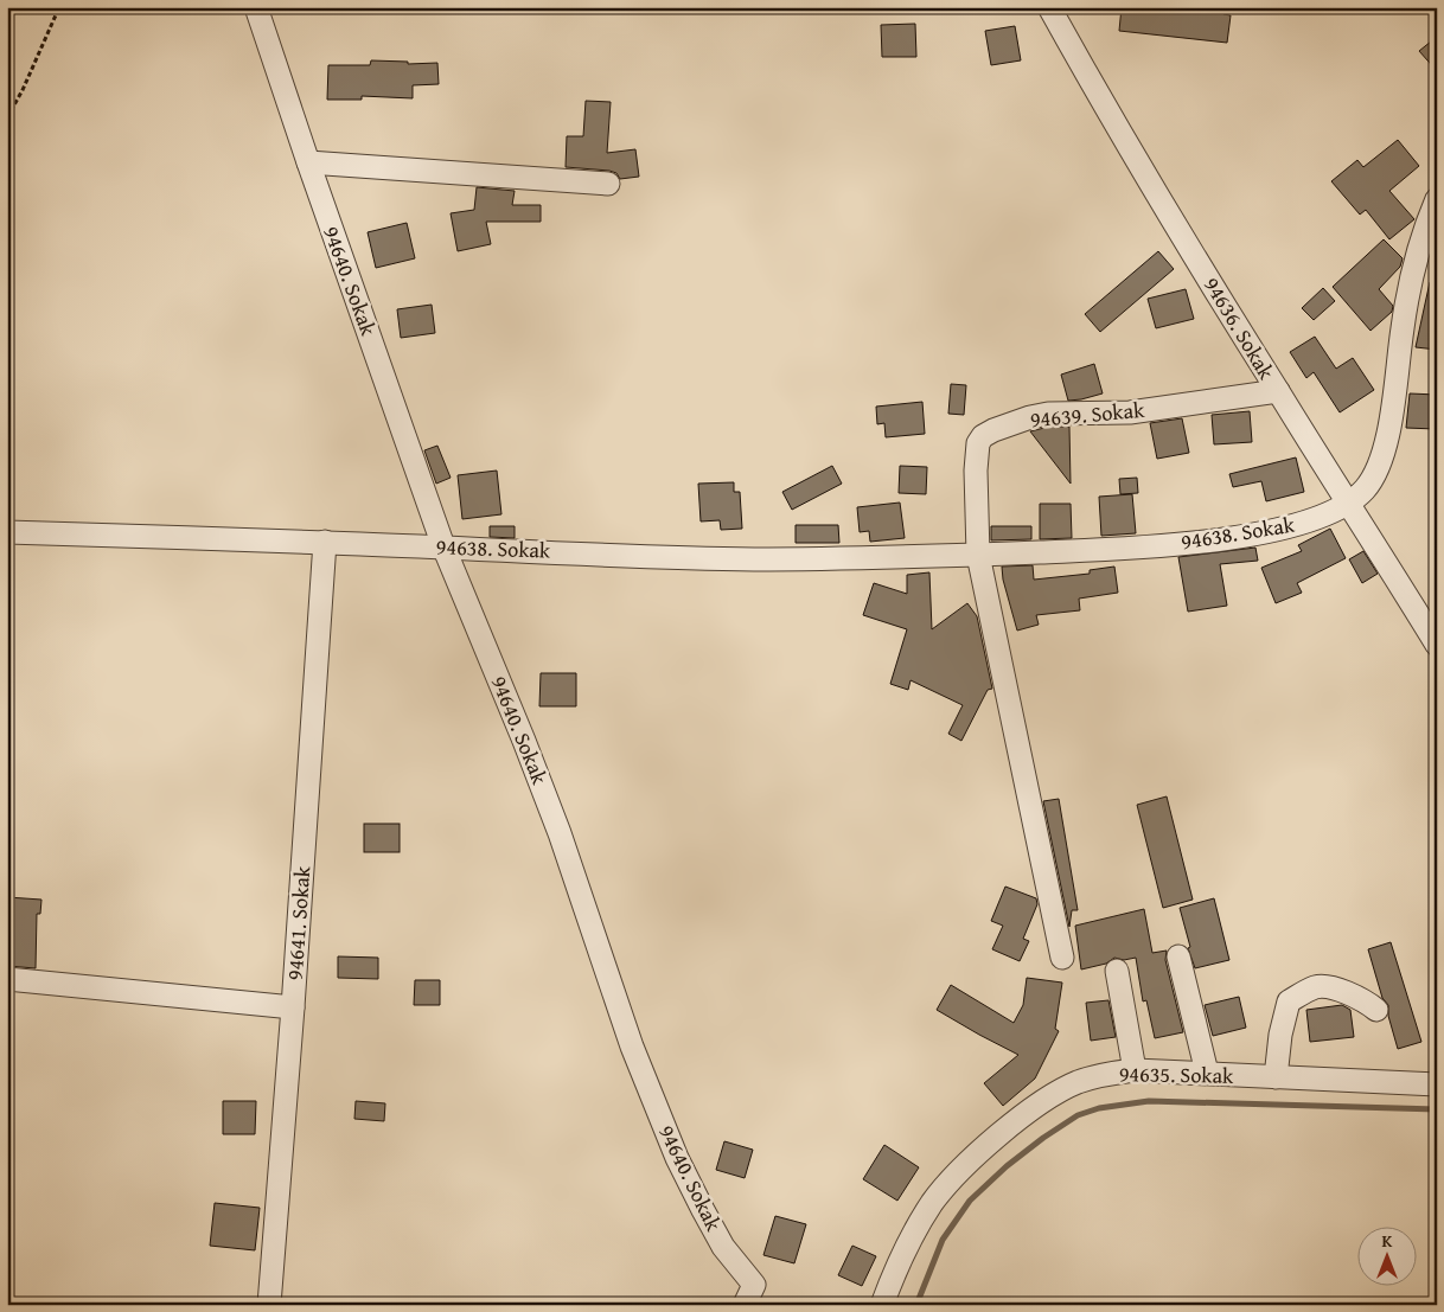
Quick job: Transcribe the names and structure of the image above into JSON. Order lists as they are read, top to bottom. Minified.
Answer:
{"streets":{"street":["94640. Sokak","94636. Sokak","94639. Sokak","94638. Sokak","94641. Sokak","94635. Sokak"]},"crossings":[["94640. Sokak","94638. Sokak"],["94636. Sokak","94639. Sokak"],["94636. Sokak","94638. Sokak"],["94639. Sokak","94638. Sokak"],["94638. Sokak","94641. Sokak"]],"north":"top"}
